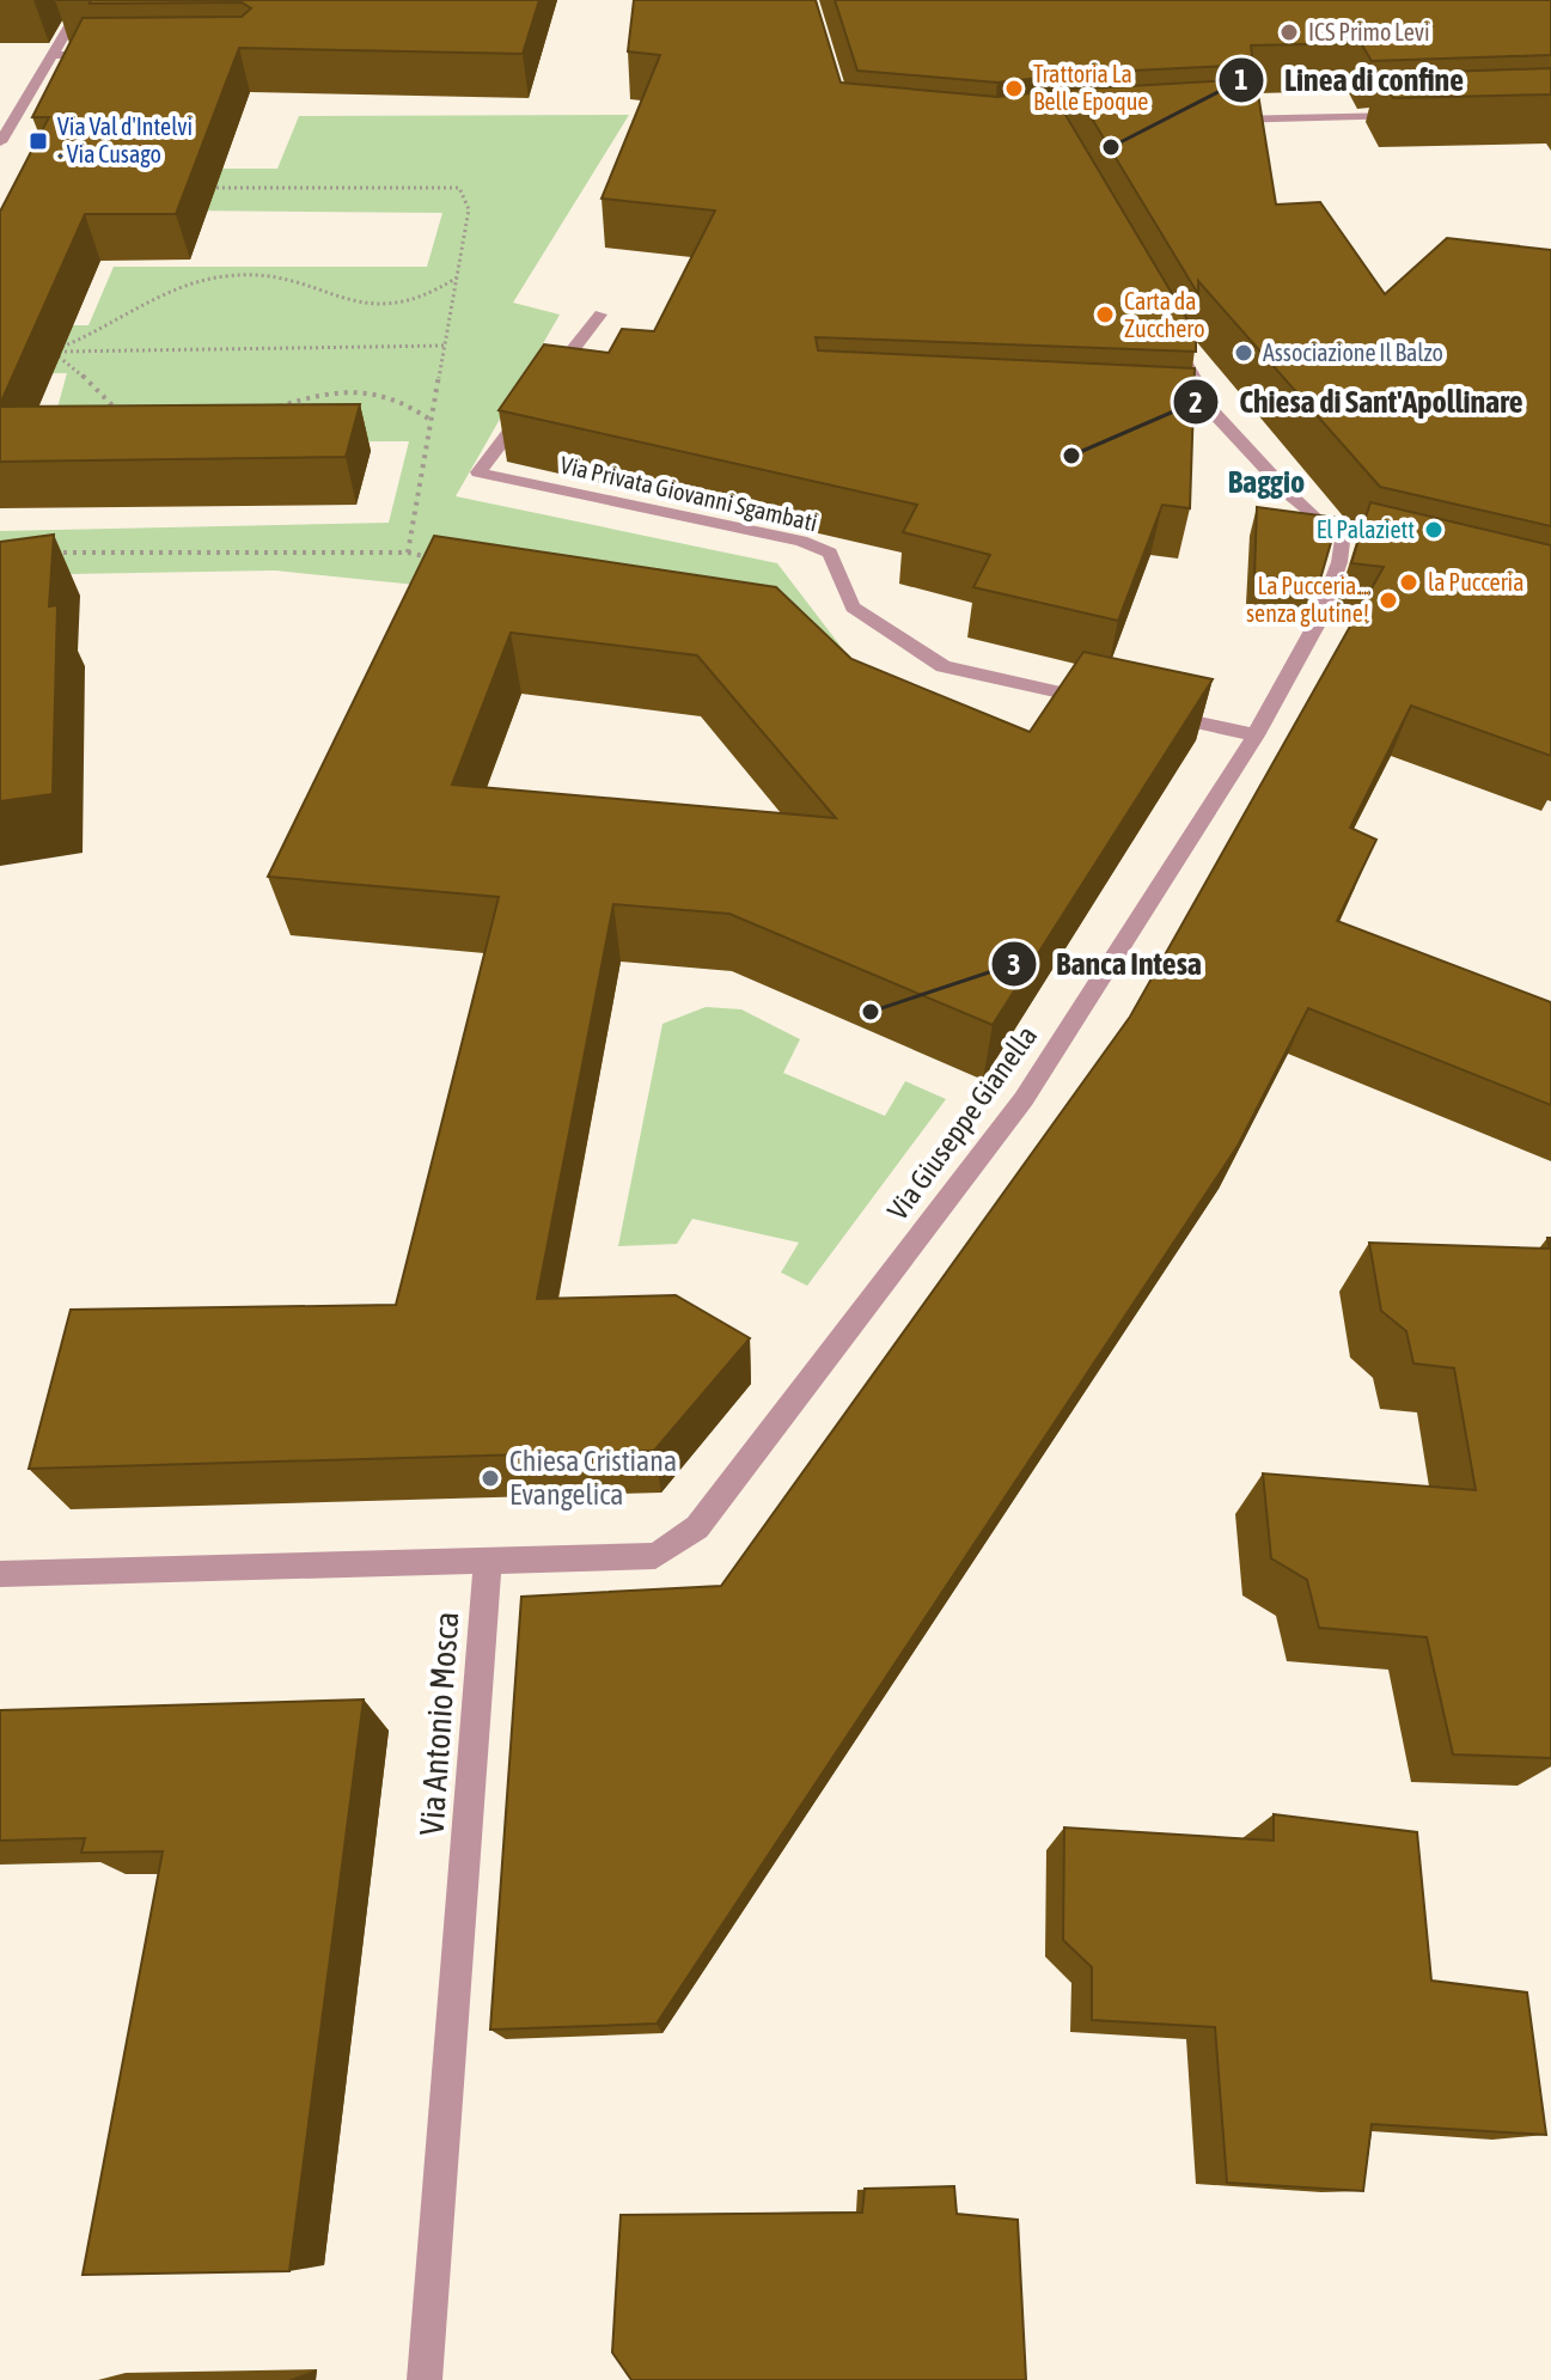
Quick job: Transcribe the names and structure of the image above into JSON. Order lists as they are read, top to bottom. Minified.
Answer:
{"streets":{"street":["Via Privata Giovanni Sgambati","Via Giuseppe Gianella","Via Antonio Mosca"]},"crossings":[["Via Giuseppe Gianella","Via Antonio Mosca"]],"districts":["Baggio"],"places":{"other":["ICS Primo Levi","Trattoria La Belle Epoque","Linea di confine","Carta da Zucchero","Associazione Il Balzo","Chiesa di Sant'Apollinare","El Palaziett","la Pucceria","La Pucceria... senza glutine!","Banca Intesa","Chiesa Cristiana Evangelica"],"transit":["Via Val d'Intelvi - Via Cusago"]}}
